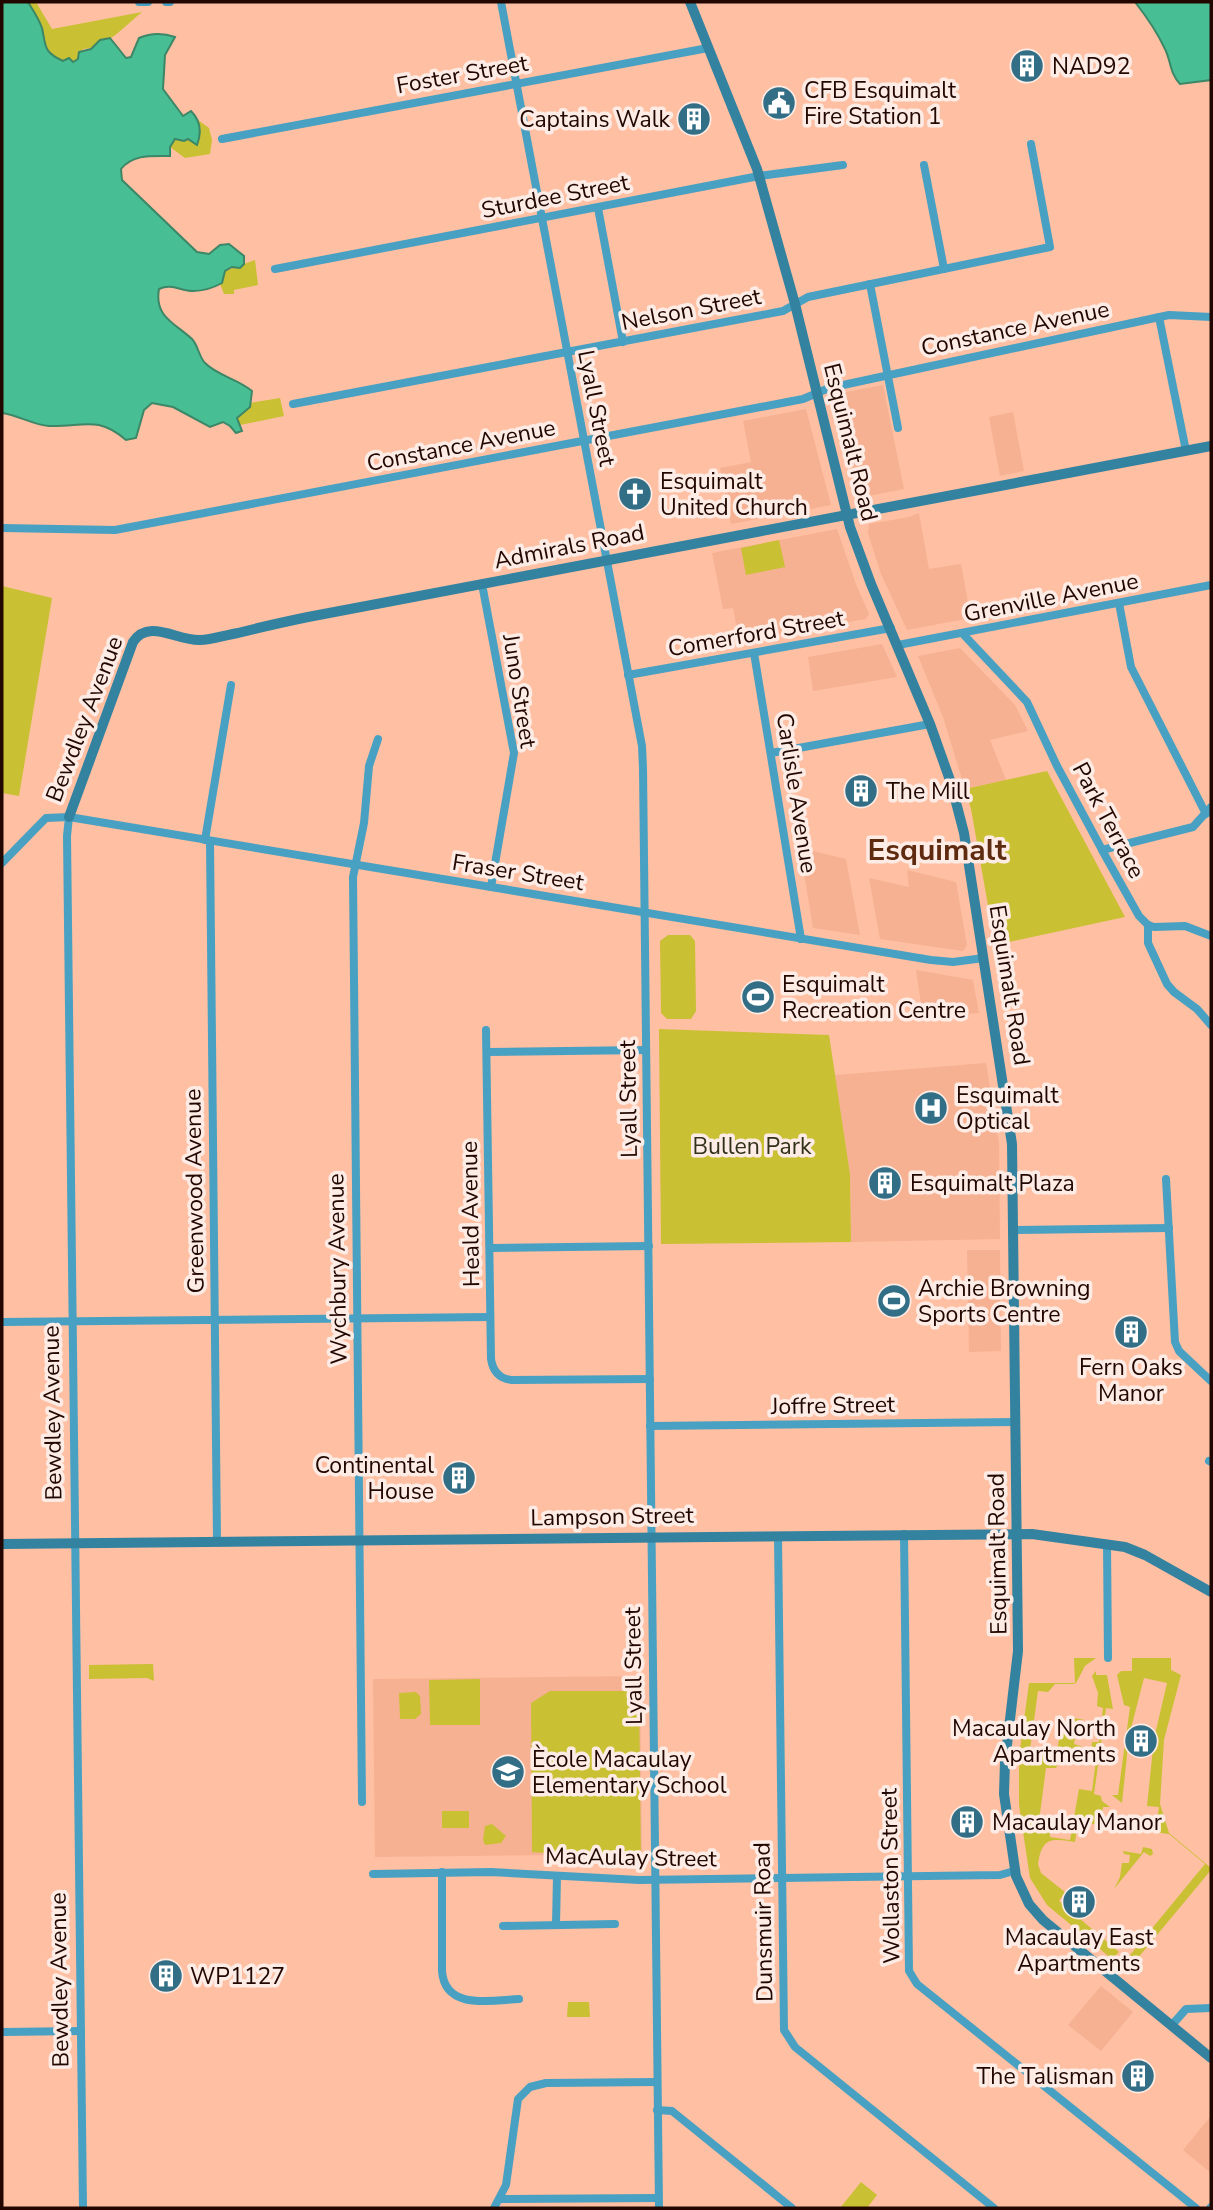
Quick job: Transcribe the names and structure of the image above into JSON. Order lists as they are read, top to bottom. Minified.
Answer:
{"streets":{"street":["Foster Street","Sturdee Street","Nelson Street","Constance Avenue","Lyall Street","Esquimalt Road","Admirals Road","Grenville Avenue","Comerford Street","Juno Street","Bewdley Avenue","Carlisle Avenue","Park Terrace","Fraser Street","Greenwood Avenue","Heald Avenue","Wychbury Avenue","Joffre Street","Lampson Street","MacAulay Street","Wollaston Street","Dunsmuir Road"]},"crossings":[["Foster Street","Lyall Street"],["Foster Street","Esquimalt Road"],["Sturdee Street","Lyall Street"],["Sturdee Street","Esquimalt Road"],["Nelson Street","Lyall Street"],["Nelson Street","Esquimalt Road"],["Constance Avenue","Lyall Street"],["Constance Avenue","Esquimalt Road"],["Lyall Street","Admirals Road"],["Lyall Street","Comerford Street"],["Lyall Street","Fraser Street"],["Lyall Street","Heald Avenue"],["Lyall Street","Joffre Street"],["Lyall Street","Lampson Street"],["Lyall Street","MacAulay Street"],["Esquimalt Road","Admirals Road"],["Esquimalt Road","Grenville Avenue"],["Esquimalt Road","Comerford Street"],["Esquimalt Road","Fraser Street"],["Esquimalt Road","Joffre Street"],["Esquimalt Road","Lampson Street"],["Esquimalt Road","MacAulay Street"],["Admirals Road","Juno Street"],["Admirals Road","Bewdley Avenue"],["Grenville Avenue","Park Terrace"],["Comerford Street","Carlisle Avenue"],["Juno Street","Fraser Street"],["Bewdley Avenue","Fraser Street"],["Bewdley Avenue","Lampson Street"],["Carlisle Avenue","Fraser Street"],["Fraser Street","Greenwood Avenue"],["Fraser Street","Wychbury Avenue"],["Greenwood Avenue","Lampson Street"],["Wychbury Avenue","Lampson Street"],["Lampson Street","Wollaston Street"],["Lampson Street","Dunsmuir Road"],["MacAulay Street","Wollaston Street"],["MacAulay Street","Dunsmuir Road"]],"districts":["Esquimalt"],"parks":["Bullen Park"],"places":{"building":["NAD92","Captains Walk","The Mill","Esquimalt Plaza","Fern Oaks Manor","Continental House","Macaulay North Apartments","Macaulay Manor","Macaulay East Apartments","WP1127","The Talisman"],"public building":["CFB Esquimalt Fire Station 1"],"church":["Esquimalt United Church"],"sports":["Esquimalt Recreation Centre","Archie Browning Sports Centre"],"hospital":["Esquimalt Optical"],"school or university":["Ècole Macaulay Elementary School"]}}
